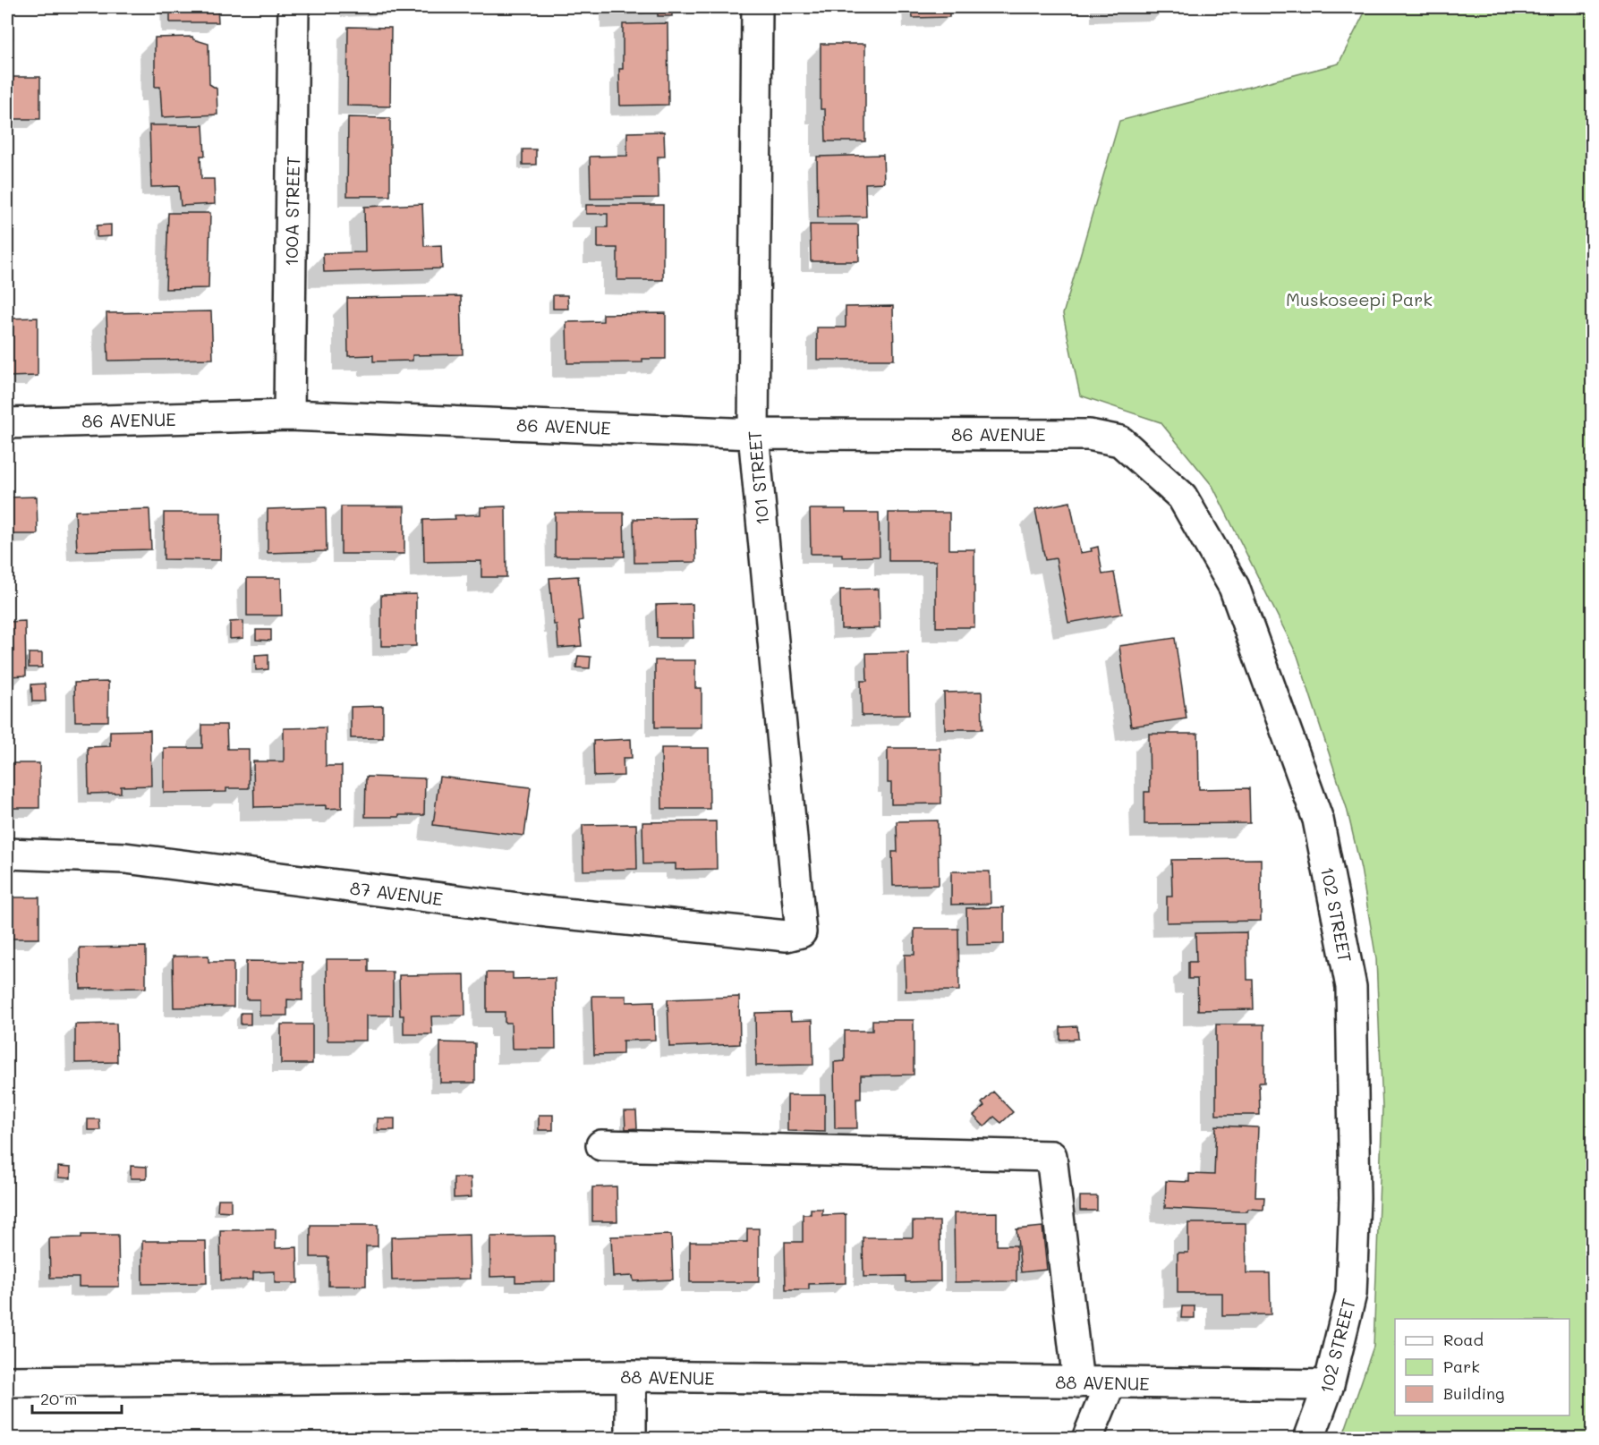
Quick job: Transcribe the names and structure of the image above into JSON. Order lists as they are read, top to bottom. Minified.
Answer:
{"streets":{"street":["100A STREET","86 AVENUE","101 STREET","87 AVENUE","102 STREET","88 AVENUE"]},"crossings":[["100A STREET","86 AVENUE"],["86 AVENUE","101 STREET"],["86 AVENUE","102 STREET"],["101 STREET","87 AVENUE"],["102 STREET","88 AVENUE"]],"parks":["Muskoseepi Park"],"legend":["Road","Park","Building"],"scale_bar":"20 m"}
